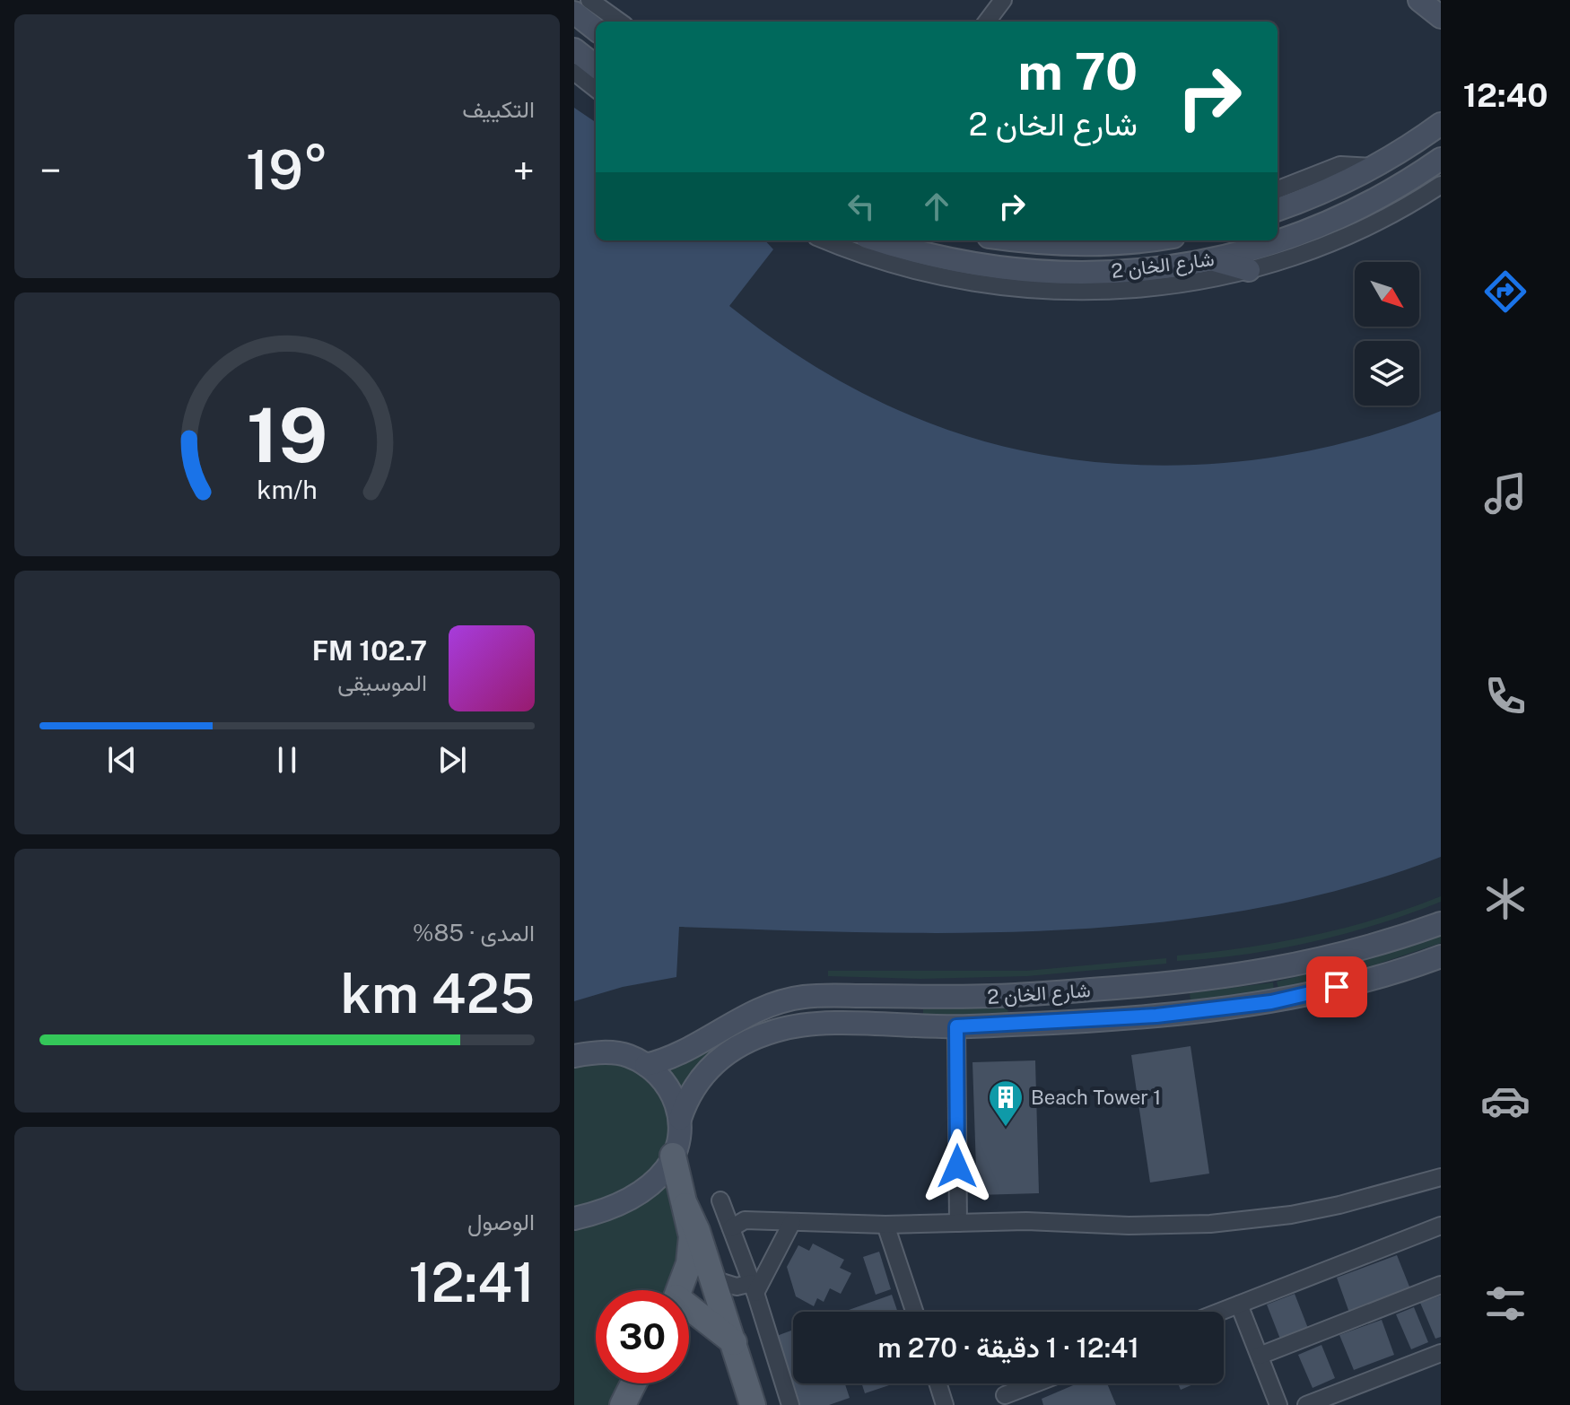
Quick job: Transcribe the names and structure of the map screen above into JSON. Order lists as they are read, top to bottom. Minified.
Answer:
{"streets":{"main road":["شارع الخان 2"]},"places":{"building":["Beach Tower 1"]},"north":"bottom right","page":{"tabs":"12:40","tile":["التكييف",["المدى · 85%","425 km"],["الوصول","12:41"]],"turn":["70 m","شارع الخان 2"],"heat":["−","19°","+"],"song":["102.7 FM","الموسيقى"],"limit":"30","trip":"12:41 · 1 دقيقة · 270 m","gauge":["19","km/h"]}}
